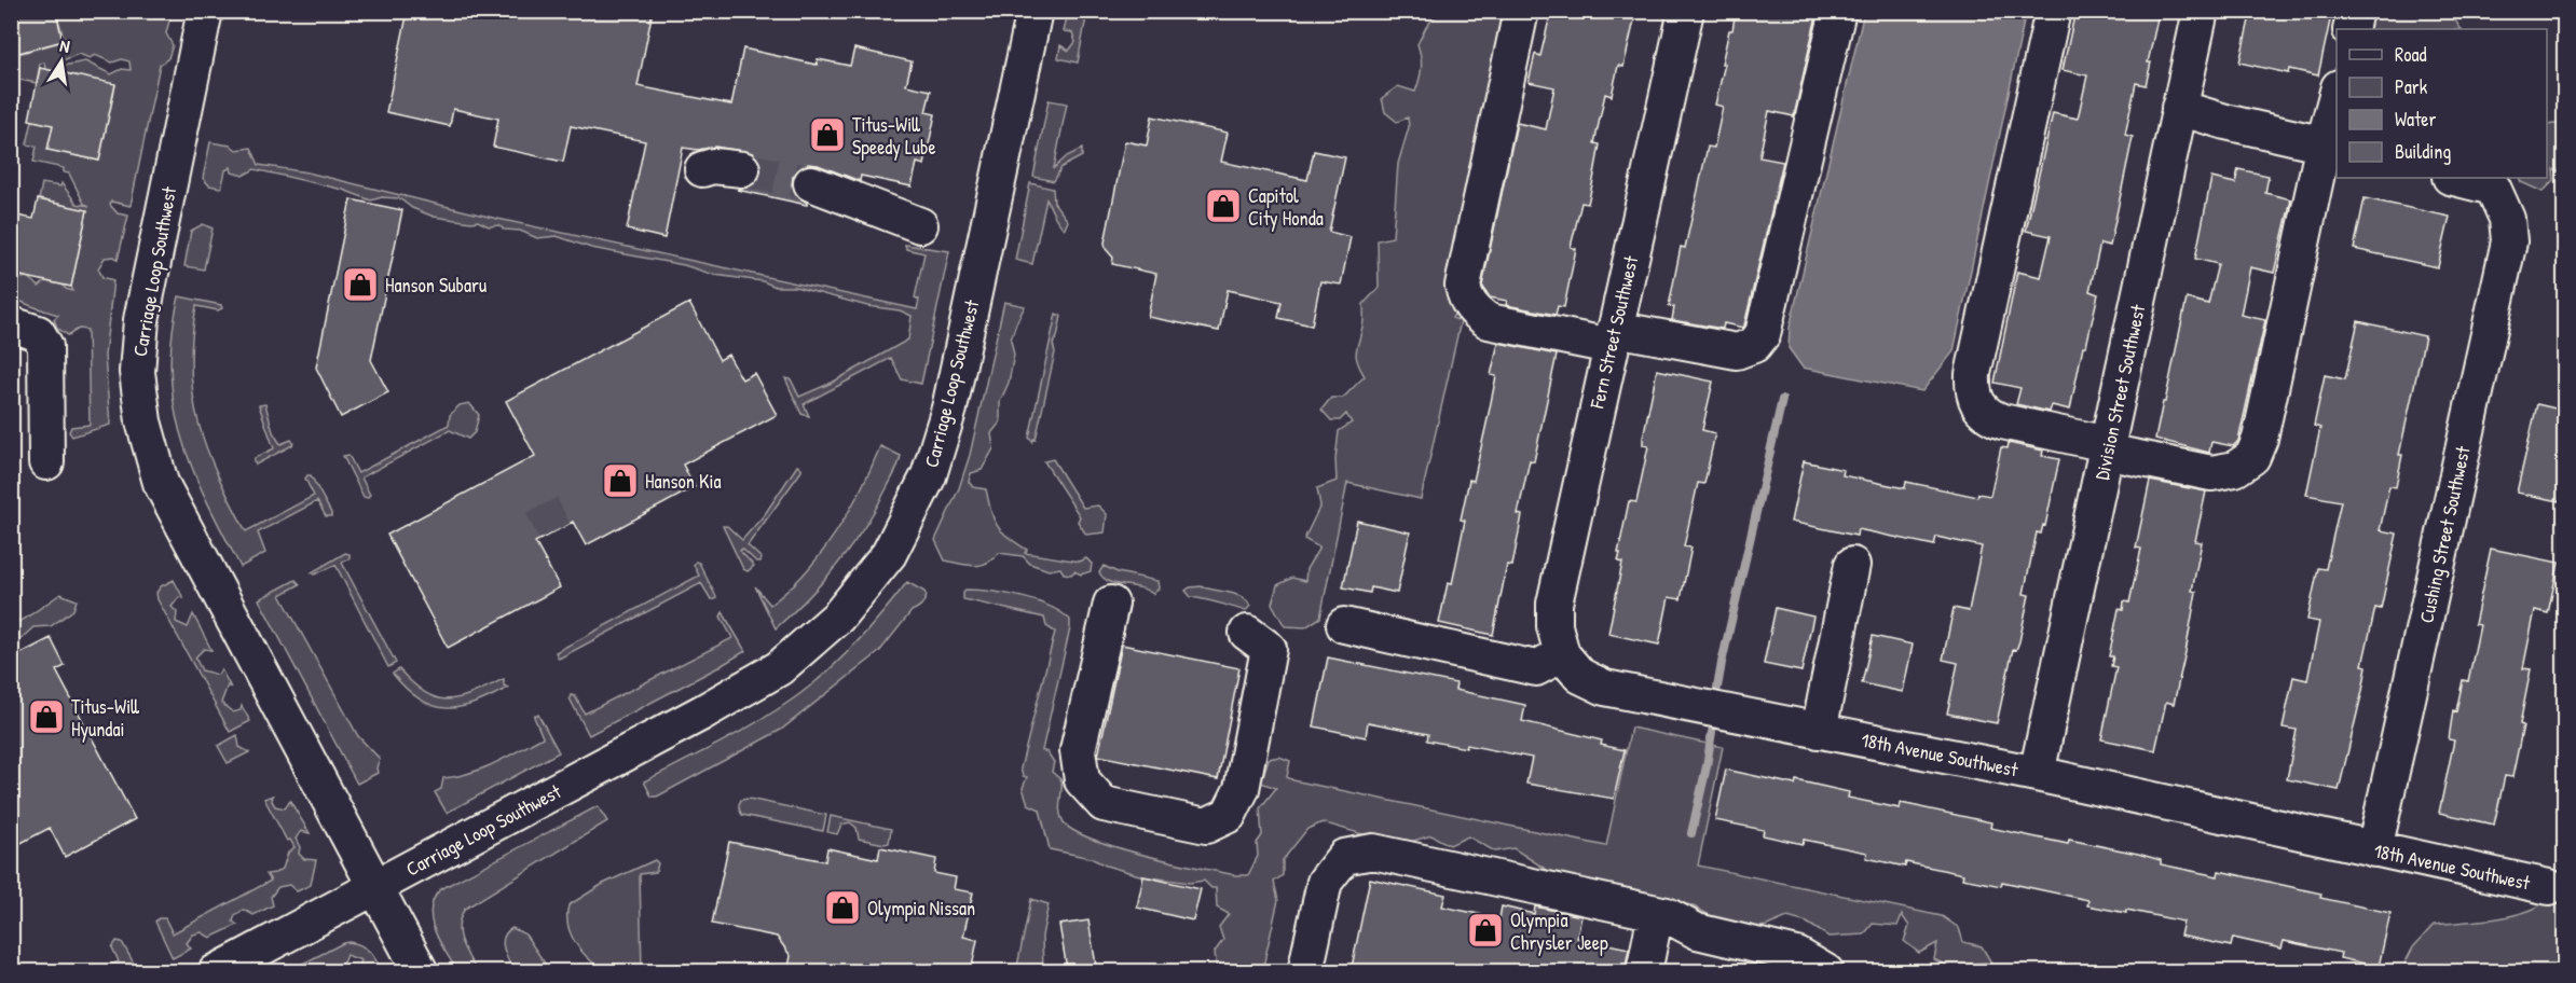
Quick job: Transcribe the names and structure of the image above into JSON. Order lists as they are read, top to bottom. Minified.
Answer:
{"streets":{"street":["Carriage Loop Southwest","Fern Street Southwest","Division Street Southwest","Cushing Street Southwest","18th Avenue Southwest"]},"crossings":[["Fern Street Southwest","18th Avenue Southwest"],["Division Street Southwest","18th Avenue Southwest"],["Cushing Street Southwest","18th Avenue Southwest"]],"places":{"shop":["Titus-Will Speedy Lube","Capitol City Honda","Hanson Subaru","Hanson Kia","Titus-Will Hyundai","Olympia Nissan","Olympia Chrysler Jeep"]},"legend":["Road","Park","Water","Building"],"north":"top"}
